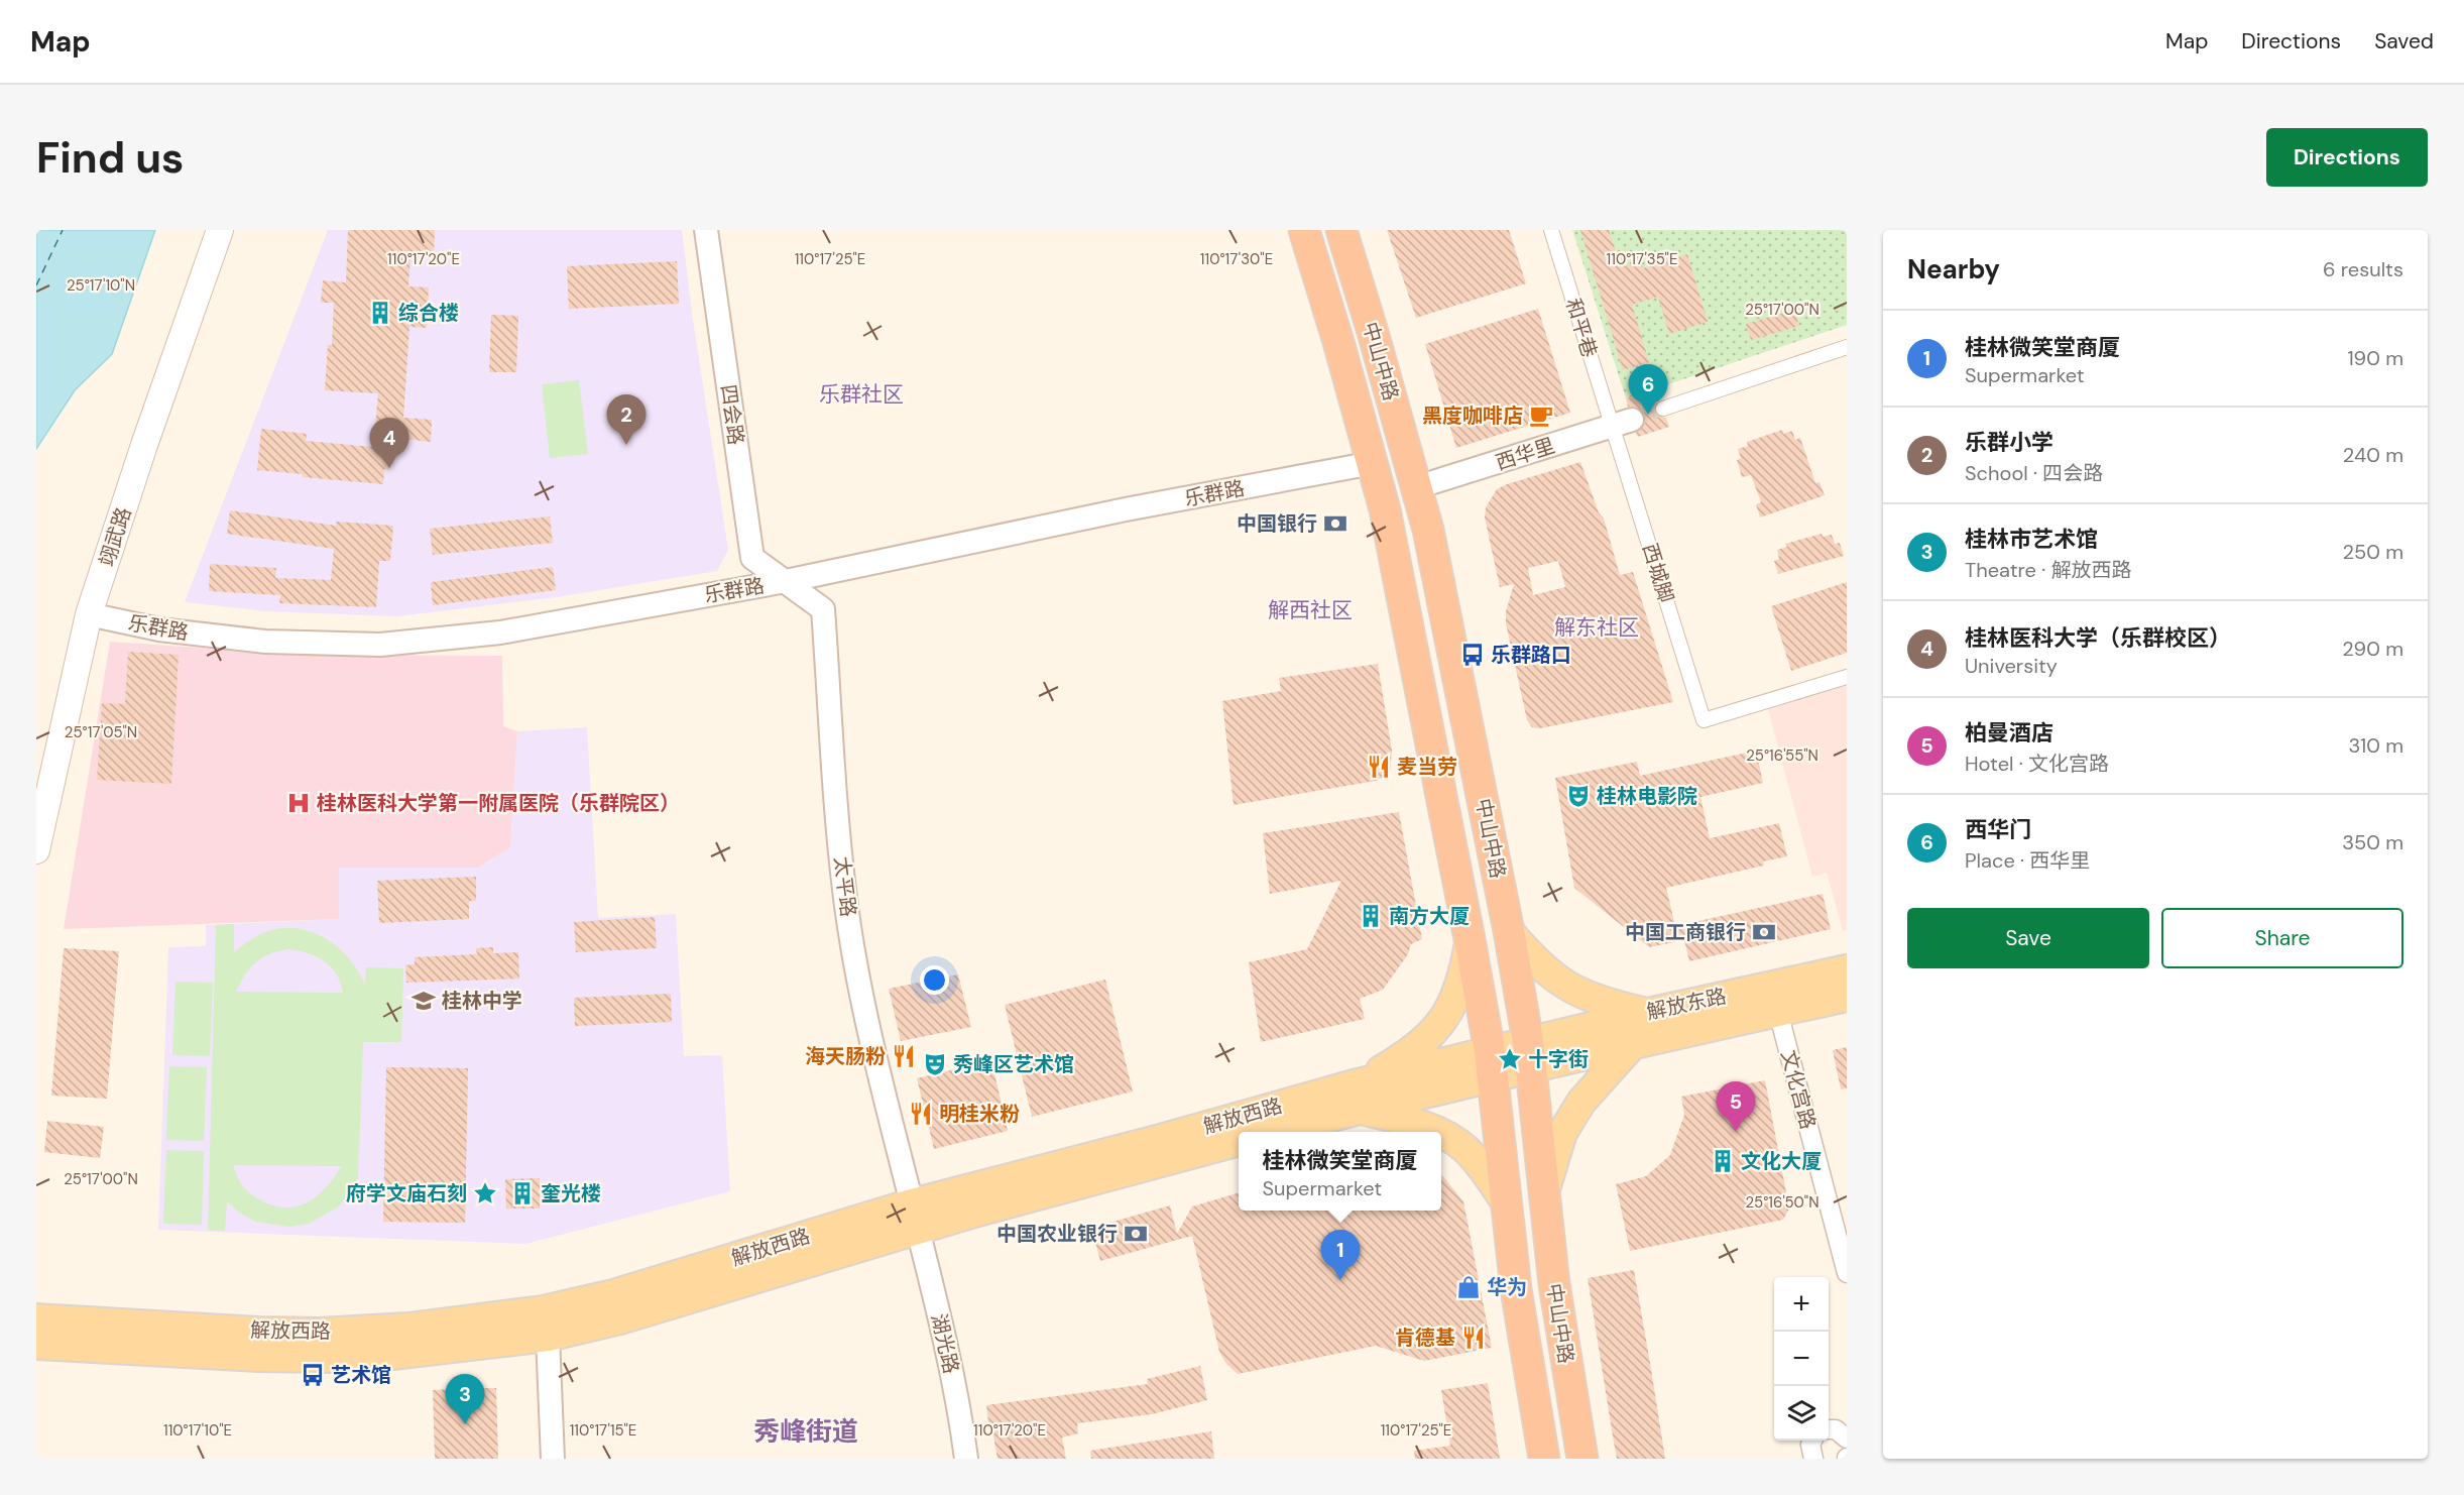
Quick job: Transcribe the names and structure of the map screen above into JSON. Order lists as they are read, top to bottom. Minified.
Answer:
{"streets":{"highway":["中山中路"],"main road":["翊武路","解放东路","解放西路"],"street":["和平巷","四会路","西华里","乐群路","西城脚","太平路","文化宫路","湖光路"]},"crossings":[["和平巷","西华里"],["和平巷","西城脚"],["中山中路","西华里"],["中山中路","乐群路"],["中山中路","解放东路"],["中山中路","解放西路"],["四会路","乐群路"],["四会路","太平路"],["西华里","西城脚"],["乐群路","翊武路"],["乐群路","太平路"],["太平路","解放西路"],["太平路","湖光路"],["解放东路","文化宫路"],["解放东路","解放西路"],["解放西路","湖光路"]],"districts":["乐群社区","解西社区","解东社区","秀峰街道"],"places":{"building":["综合楼","南方大厦","文化大厦","奎光楼"],"cafe":["黑度咖啡店"],"bank":["中国银行","中国工商银行","中国农业银行"],"bus stop":["乐群路口","艺术馆"],"restaurant":["麦当劳","海天肠粉","明桂米粉","肯德基"],"theatre":["桂林电影院","秀峰区艺术馆"],"hospital":["桂林医科大学第一附属医院（乐群院区）"],"school or university":["桂林中学"],"place":["十字街","府学文庙石刻"],"shop":["华为"]},"page":{"header":"Map","nav":["Map","Directions","Saved"],"buttons":["Directions",["Save","Share"]],"title":"Find us","heading":["Nearby","6 results"],"list":[{"mark":"1","name":"桂林微笑堂商厦","note":"Supermarket","value":"190 m"},{"mark":"2","name":"乐群小学","note":"School · 四会路","value":"240 m"},{"mark":"3","name":"桂林市艺术馆","note":"Theatre · 解放西路","value":"250 m"},{"mark":"4","name":"桂林医科大学（乐群校区）","note":"University","value":"290 m"},{"mark":"5","name":"柏曼酒店","note":"Hotel · 文化宫路","value":"310 m"},{"mark":"6","name":"西华门","note":"Place · 西华里","value":"350 m"}],"pins":["6","2","4","5","1","3"],"popup":["桂林微笑堂商厦","Supermarket"],"map_buttons":["+","−"]},"coordinates":["110°17'20\"E","110°17'25\"E","110°17'30\"E","110°17'35\"E","25°17'10\"N","25°17'00\"N","25°17'05\"N","25°16'55\"N","25°16'50\"N","110°17'10\"E","110°17'15\"E"]}
